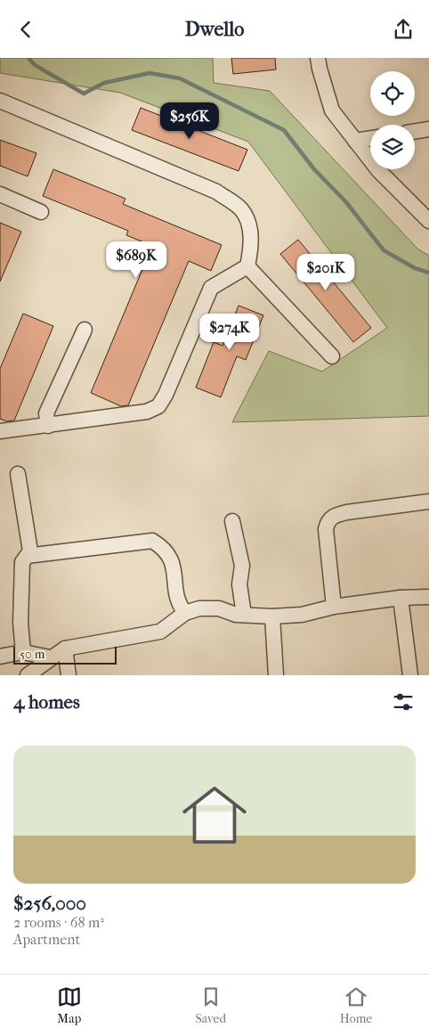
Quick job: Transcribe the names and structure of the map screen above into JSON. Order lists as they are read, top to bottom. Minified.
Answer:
{"scale_bar":"50 m","page":{"header":"Dwello","price":["$256K","$689K","$201K","$274K"],"scale":"50 m","heading":"4 homes","list":[{"name":"$256,000","note":"2 rooms · 68 m² · Apartment"}],"tabs":["Map","Saved","Home"]}}
